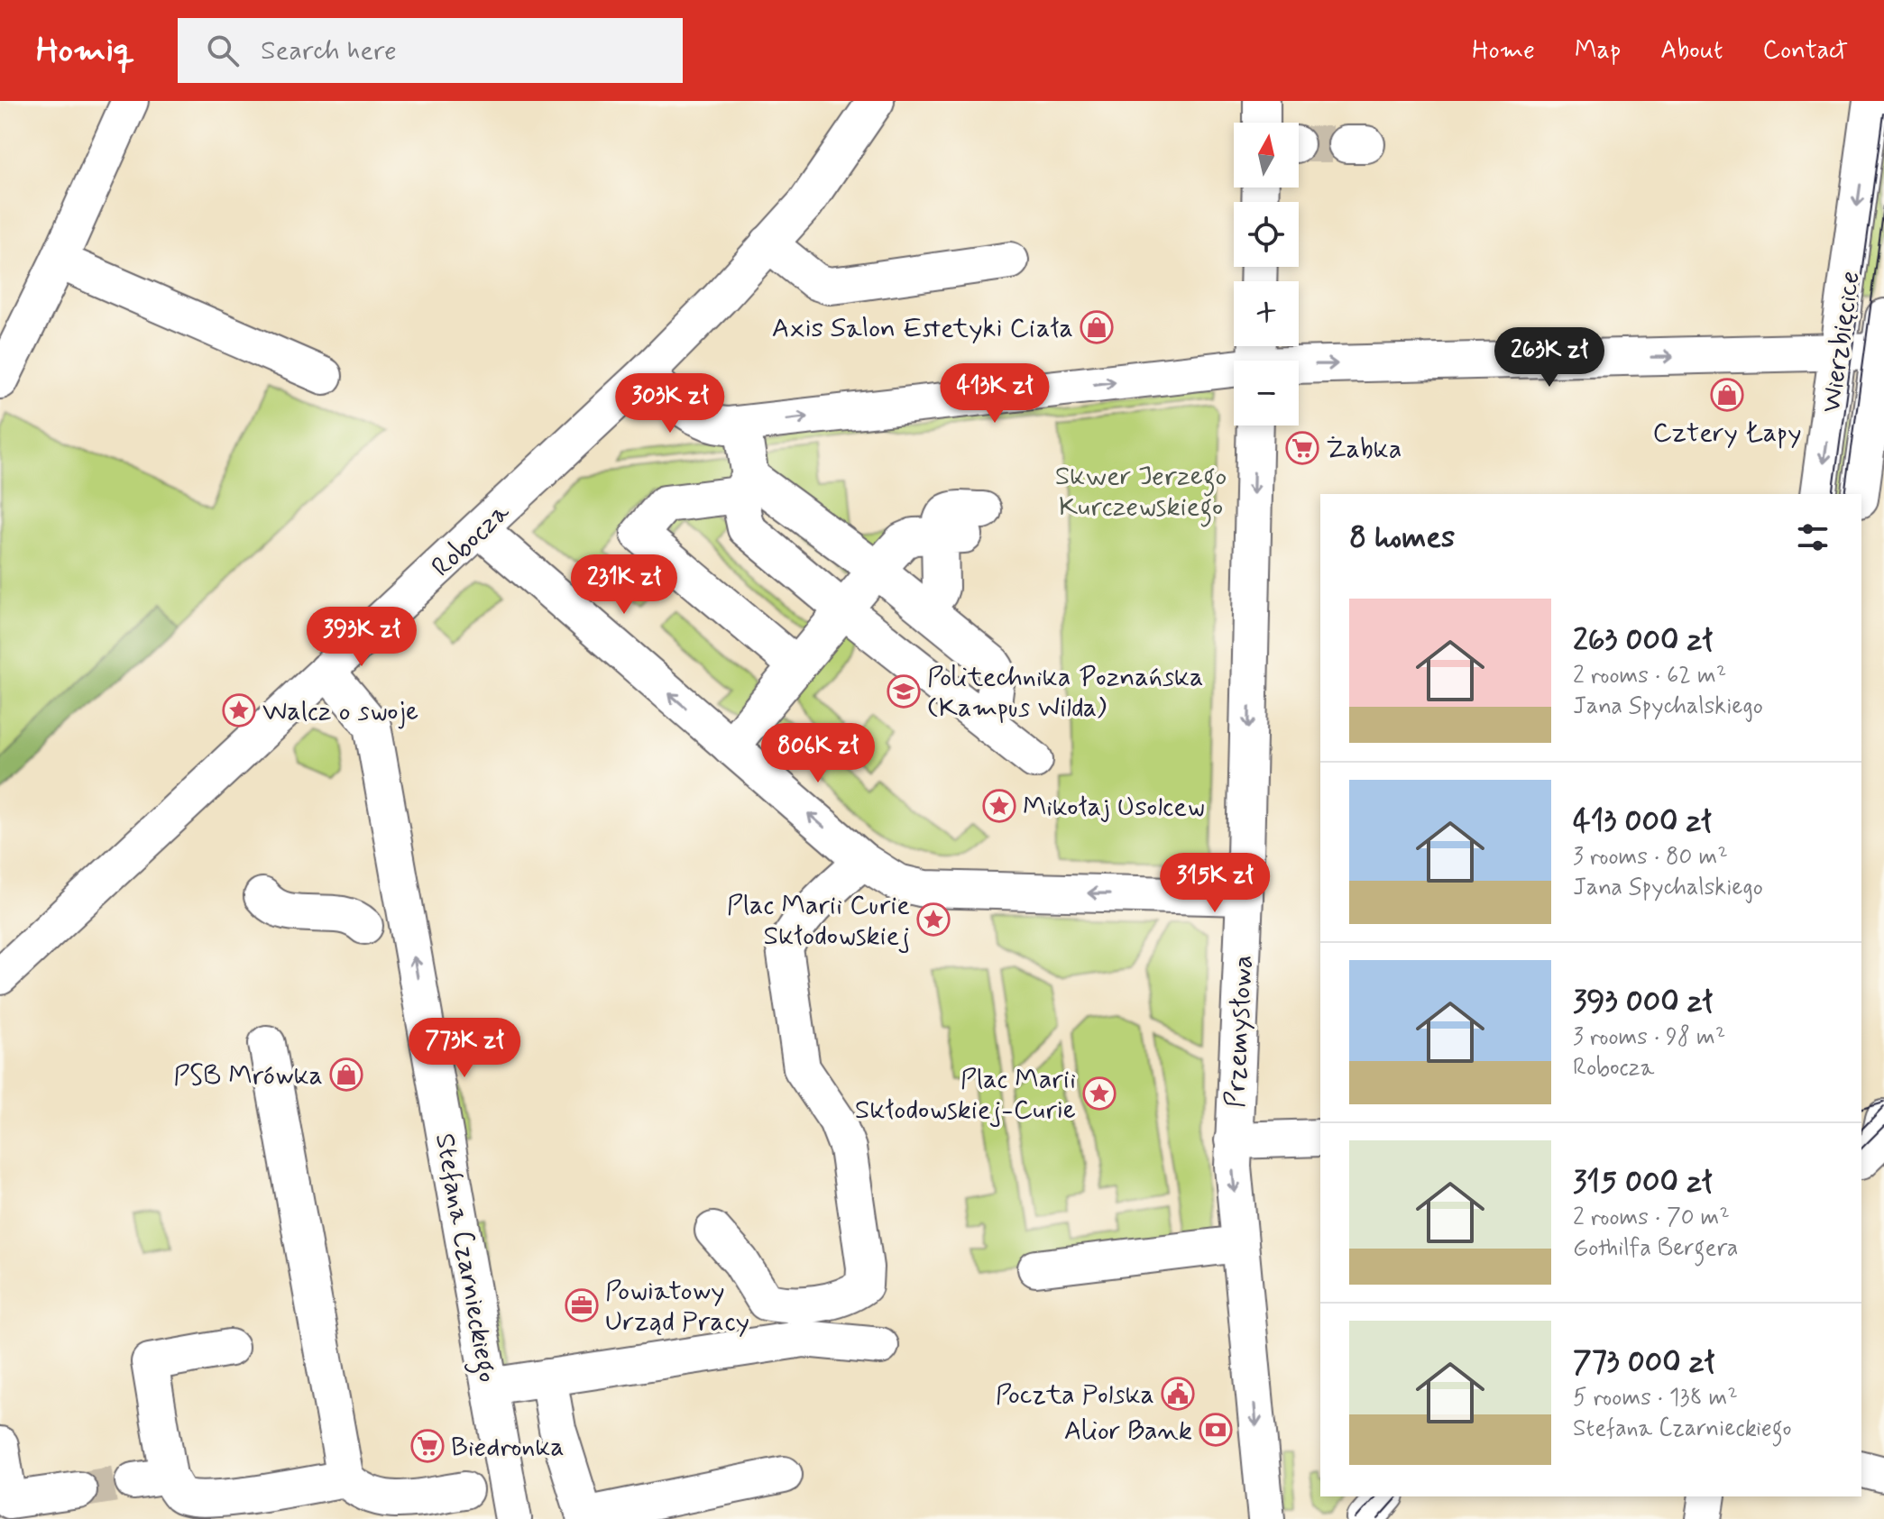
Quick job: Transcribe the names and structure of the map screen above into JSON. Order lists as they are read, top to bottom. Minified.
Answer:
{"streets":{"street":["Wierzbięcice","Robocza","Przemysłowa","Stefana Czarnieckiego"]},"crossings":[["Robocza","Stefana Czarnieckiego"]],"one_way":["Przemysłowa"],"parks":["Skwer Jerzego Kurczewskiego"],"places":{"shop":["Axis Salon Estetyki Ciała","Cztery Łapy","PSB Mrówka"],"supermarket":["Żabka","Biedronka"],"school or university":["Politechnika Poznańska (Kampus Wilda)"],"place":["Walcz o swoje","Mikołaj Usolcew","Plac Marii Curie Skłodowskiej","Plac Marii Skłodowskiej-Curie"],"office":["Powiatowy Urząd Pracy"],"public building":["Poczta Polska"],"bank":["Alior Bank"]},"north":"top","page":{"header":"Homiq","search":"Search here","nav":["Home","Map","About","Contact"],"map_buttons":["+","−"],"price":["263K zł","413K zł","303K zł","231K zł","393K zł","806K zł","315K zł","773K zł"],"heading":"8 homes","list":[{"name":"263 000 zł","note":"2 rooms · 62 m² · Jana Spychalskiego"},{"name":"413 000 zł","note":"3 rooms · 80 m² · Jana Spychalskiego"},{"name":"393 000 zł","note":"3 rooms · 98 m² · Robocza"},{"name":"315 000 zł","note":"2 rooms · 70 m² · Gothilfa Bergera"},{"name":"773 000 zł","note":"5 rooms · 138 m² · Stefana Czarnieckiego"}]}}
